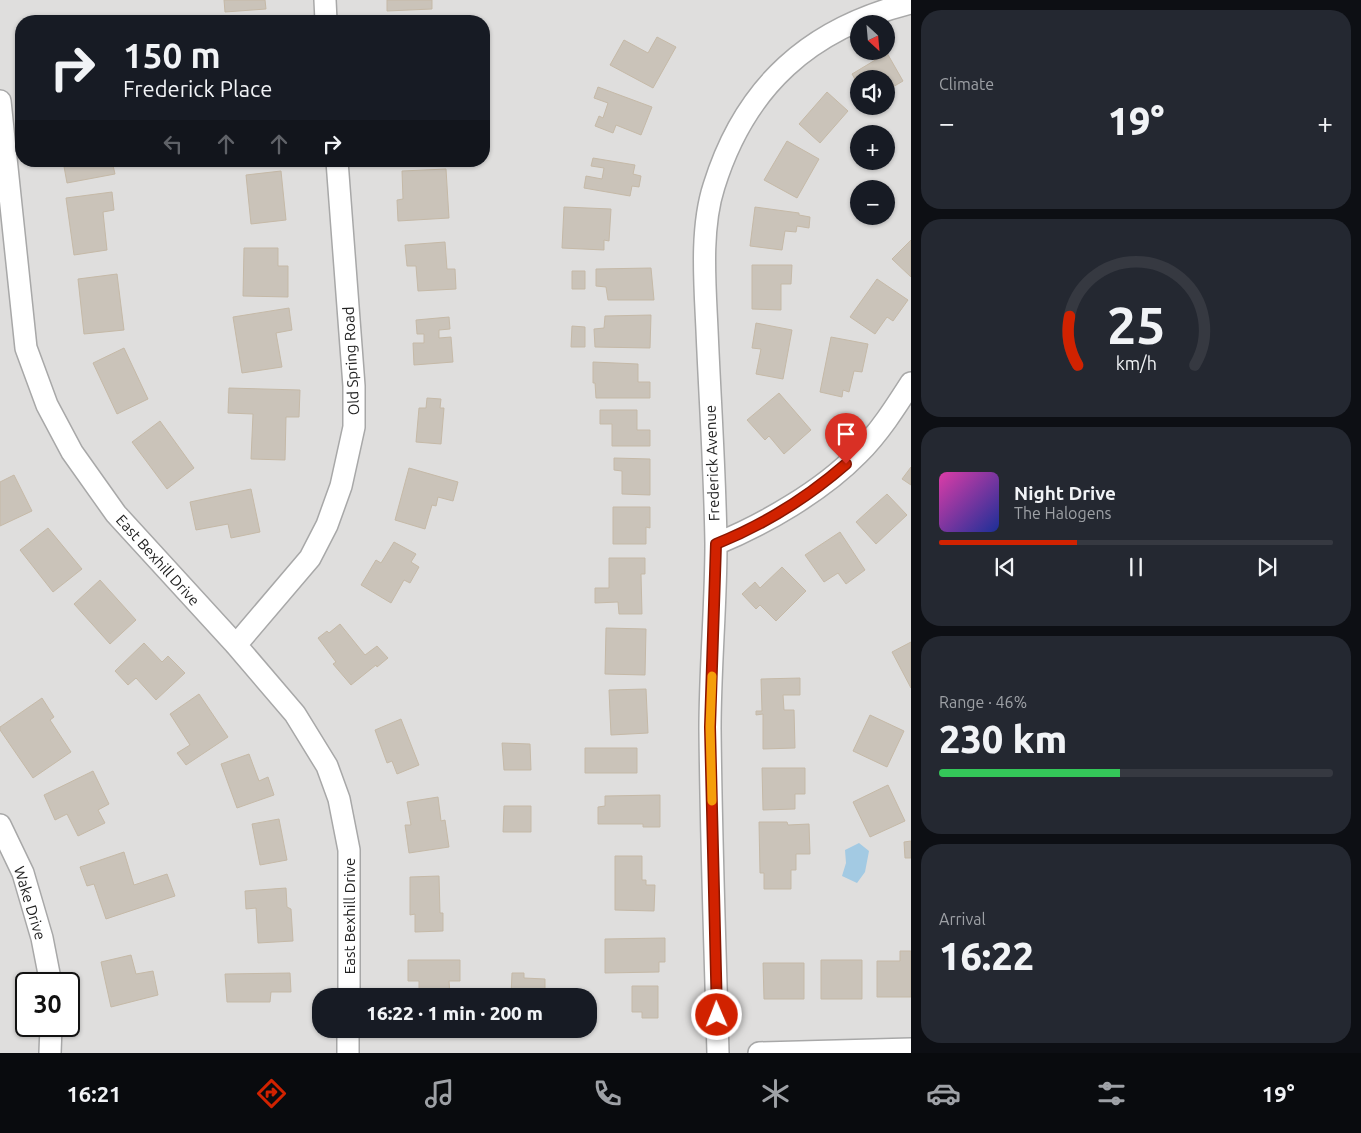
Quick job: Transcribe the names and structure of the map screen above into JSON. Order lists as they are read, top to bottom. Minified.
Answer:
{"streets":{"street":["Old Spring Road","Frederick Avenue","East Bexhill Drive","Wake Drive"]},"crossings":[["Old Spring Road","East Bexhill Drive"]],"north":"bottom right","page":{"tile":["Climate",["Range · 46%","230 km"],["Arrival","16:22"]],"map_buttons":["+","−"],"turn":["150 m","Frederick Place"],"heat":["−","19°","+"],"song":["Night Drive","The Halogens"],"limit":"30","trip":"16:22 · 1 min · 200 m","tabs":["16:21","19°"],"gauge":["25","km/h"]}}
